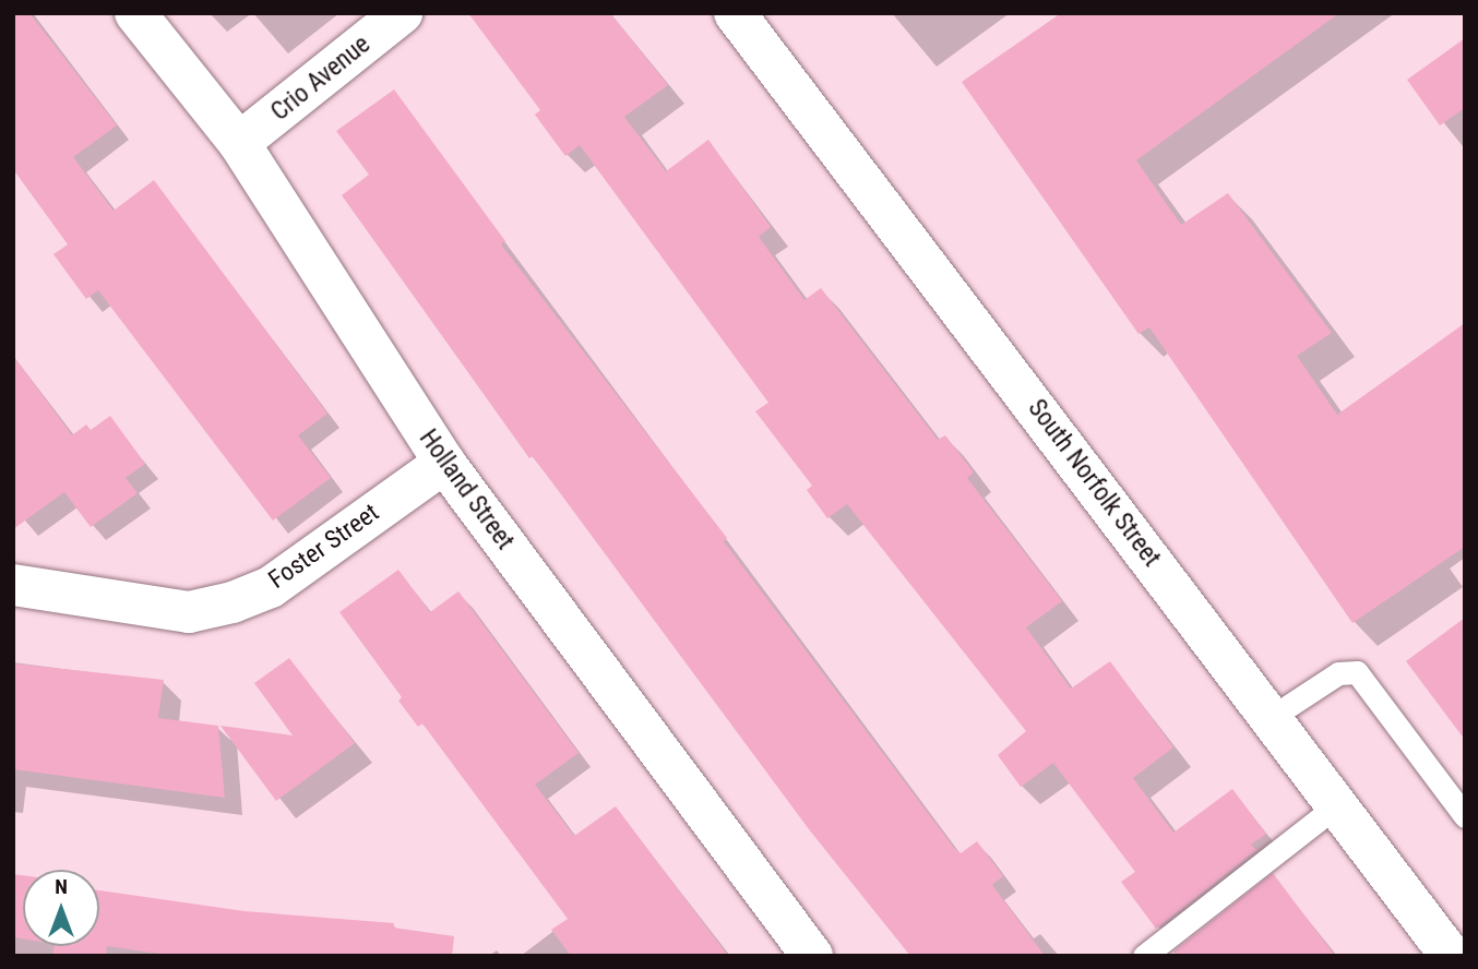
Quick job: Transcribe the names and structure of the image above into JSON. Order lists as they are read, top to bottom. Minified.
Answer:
{"streets":{"street":["Crio Avenue","South Norfolk Street","Holland Street","Foster Street"]},"crossings":[["Crio Avenue","Holland Street"],["Holland Street","Foster Street"]],"north":"top"}
